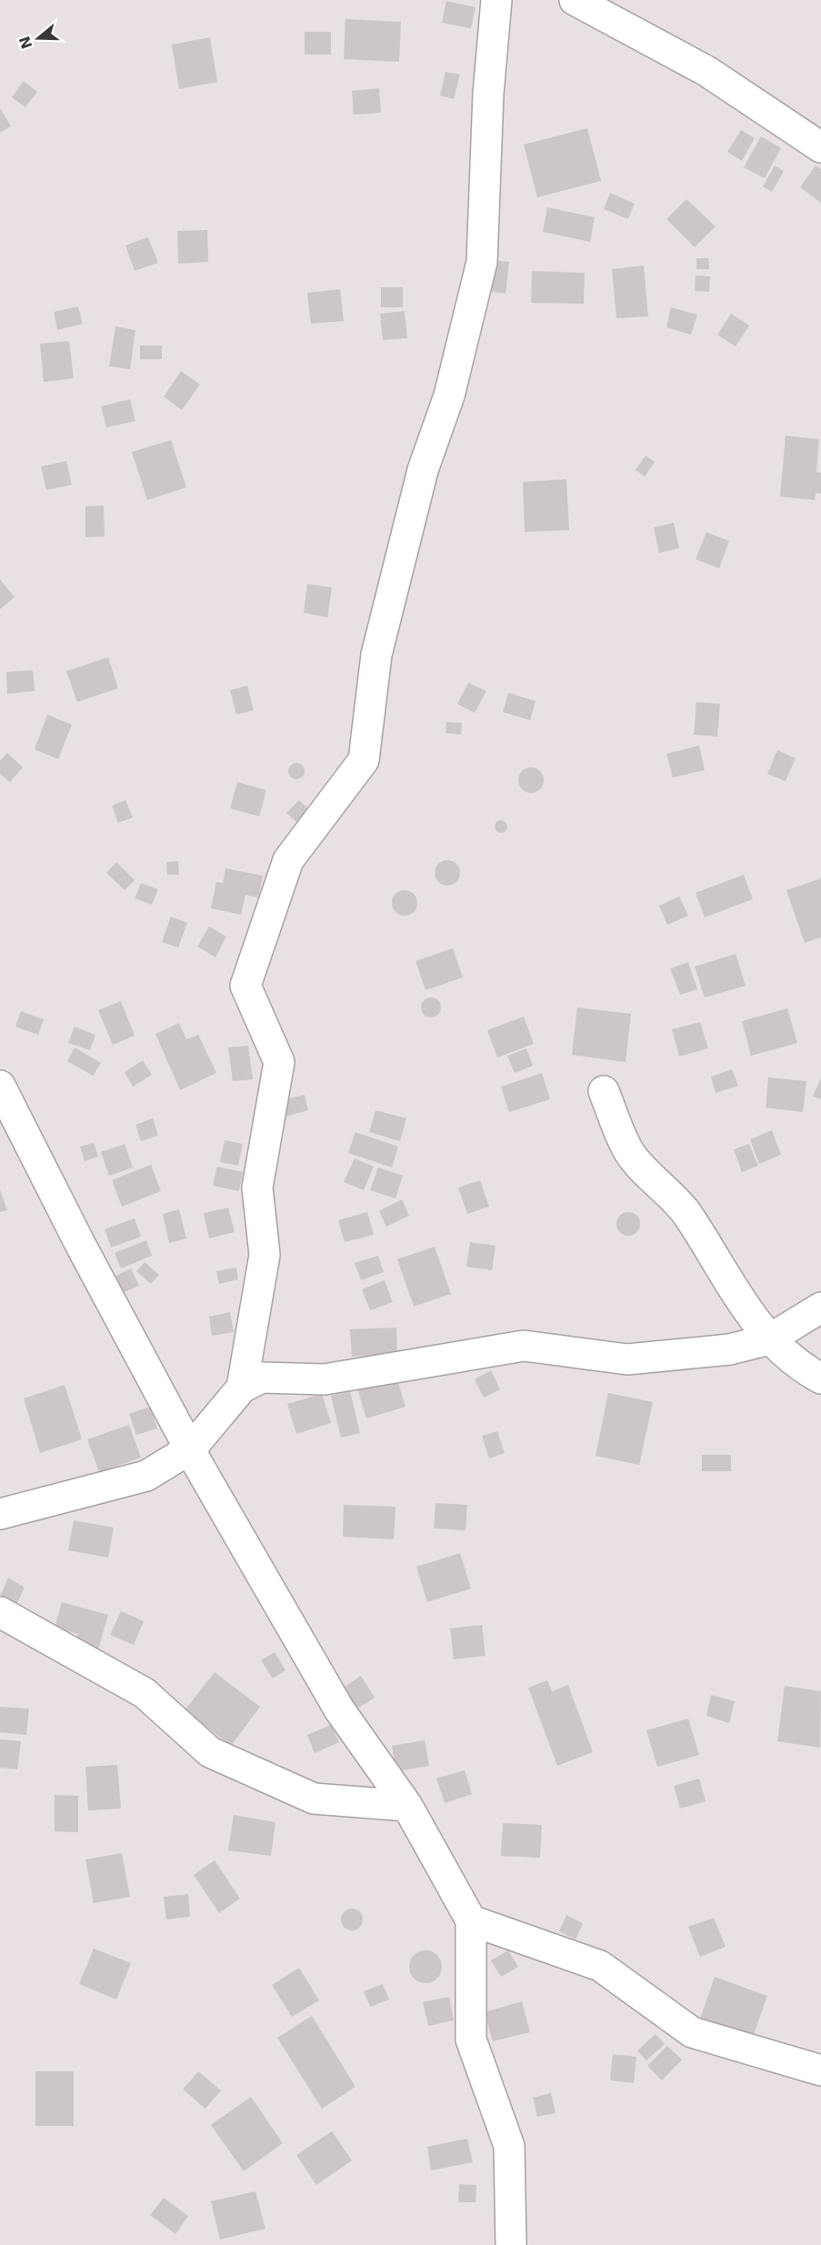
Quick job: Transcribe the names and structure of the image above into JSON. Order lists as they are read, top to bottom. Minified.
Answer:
{"north":"left"}
